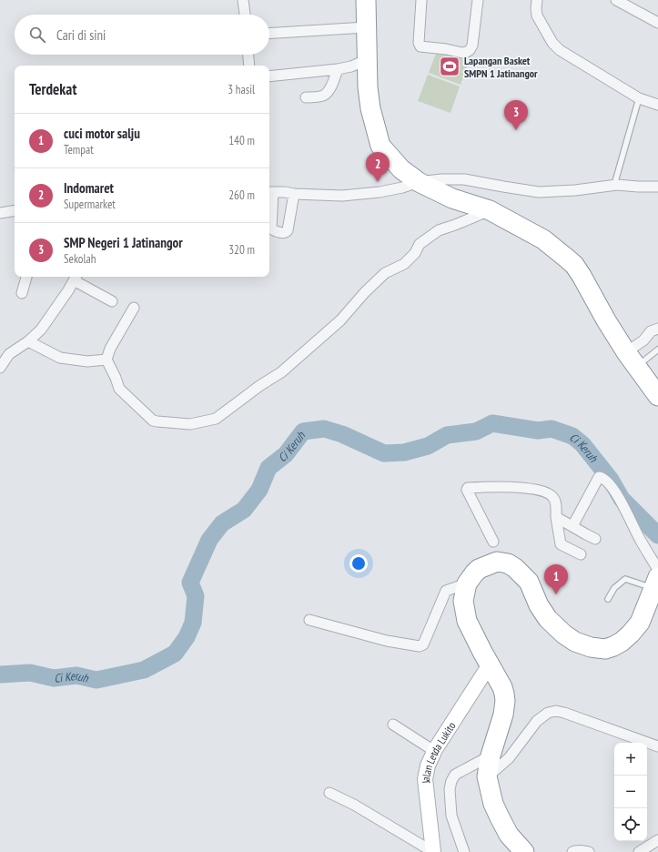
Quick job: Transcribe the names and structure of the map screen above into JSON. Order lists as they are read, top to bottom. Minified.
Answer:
{"streets":{"street":["Jalan Letda Lukito"]},"water":["Ci Keruh"],"places":{"sports":["Lapangan Basket SMPN 1 Jatinangor"]},"page":{"search":"Cari di sini","heading":["Terdekat","3 hasil"],"pins":["3","2","1"],"list":[{"mark":"1","name":"cuci motor salju","note":"Tempat","value":"140 m"},{"mark":"2","name":"Indomaret","note":"Supermarket","value":"260 m"},{"mark":"3","name":"SMP Negeri 1 Jatinangor","note":"Sekolah","value":"320 m"}],"map_buttons":["+","−"]}}
